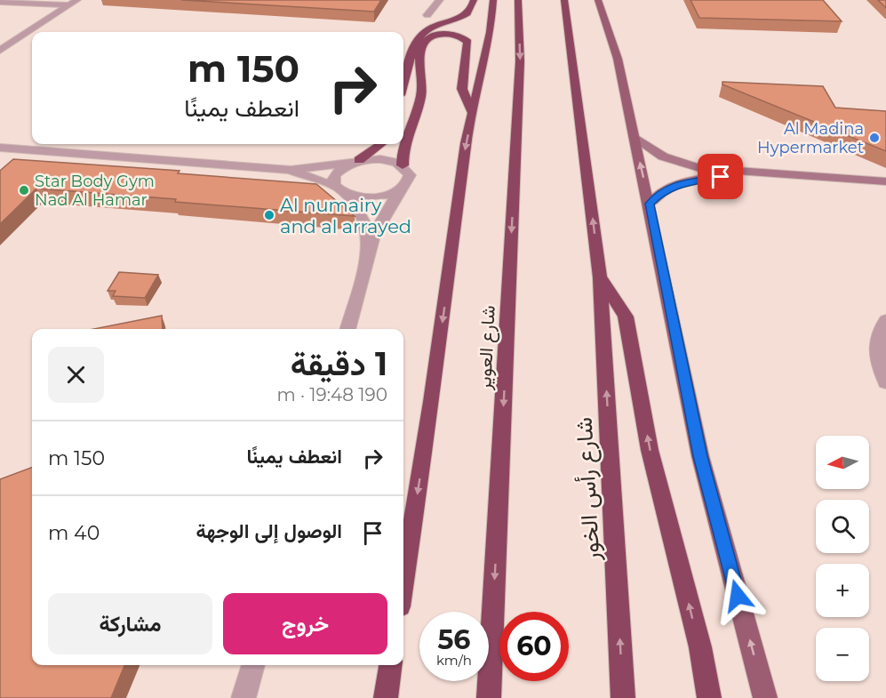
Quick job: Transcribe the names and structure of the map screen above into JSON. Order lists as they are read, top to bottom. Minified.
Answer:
{"streets":{"highway":["شارع العوير","شارع رأس الخور"]},"places":["Al Madina Hypermarket","Star Body Gym Nad Al Hamar","Al numairy and al arrayed"],"north":"left","page":{"turn":["150 m","انعطف يمينًا"],"heading":["1 دقيقة","190 m · 19:48"],"list":[{"name":"انعطف يمينًا","value":"150 m"},{"name":"الوصول إلى الوجهة","value":"40 m"}],"map_buttons":["+","−"],"buttons":["خروج","مشاركة"],"speed":"56 km/h","limit":"60"}}
